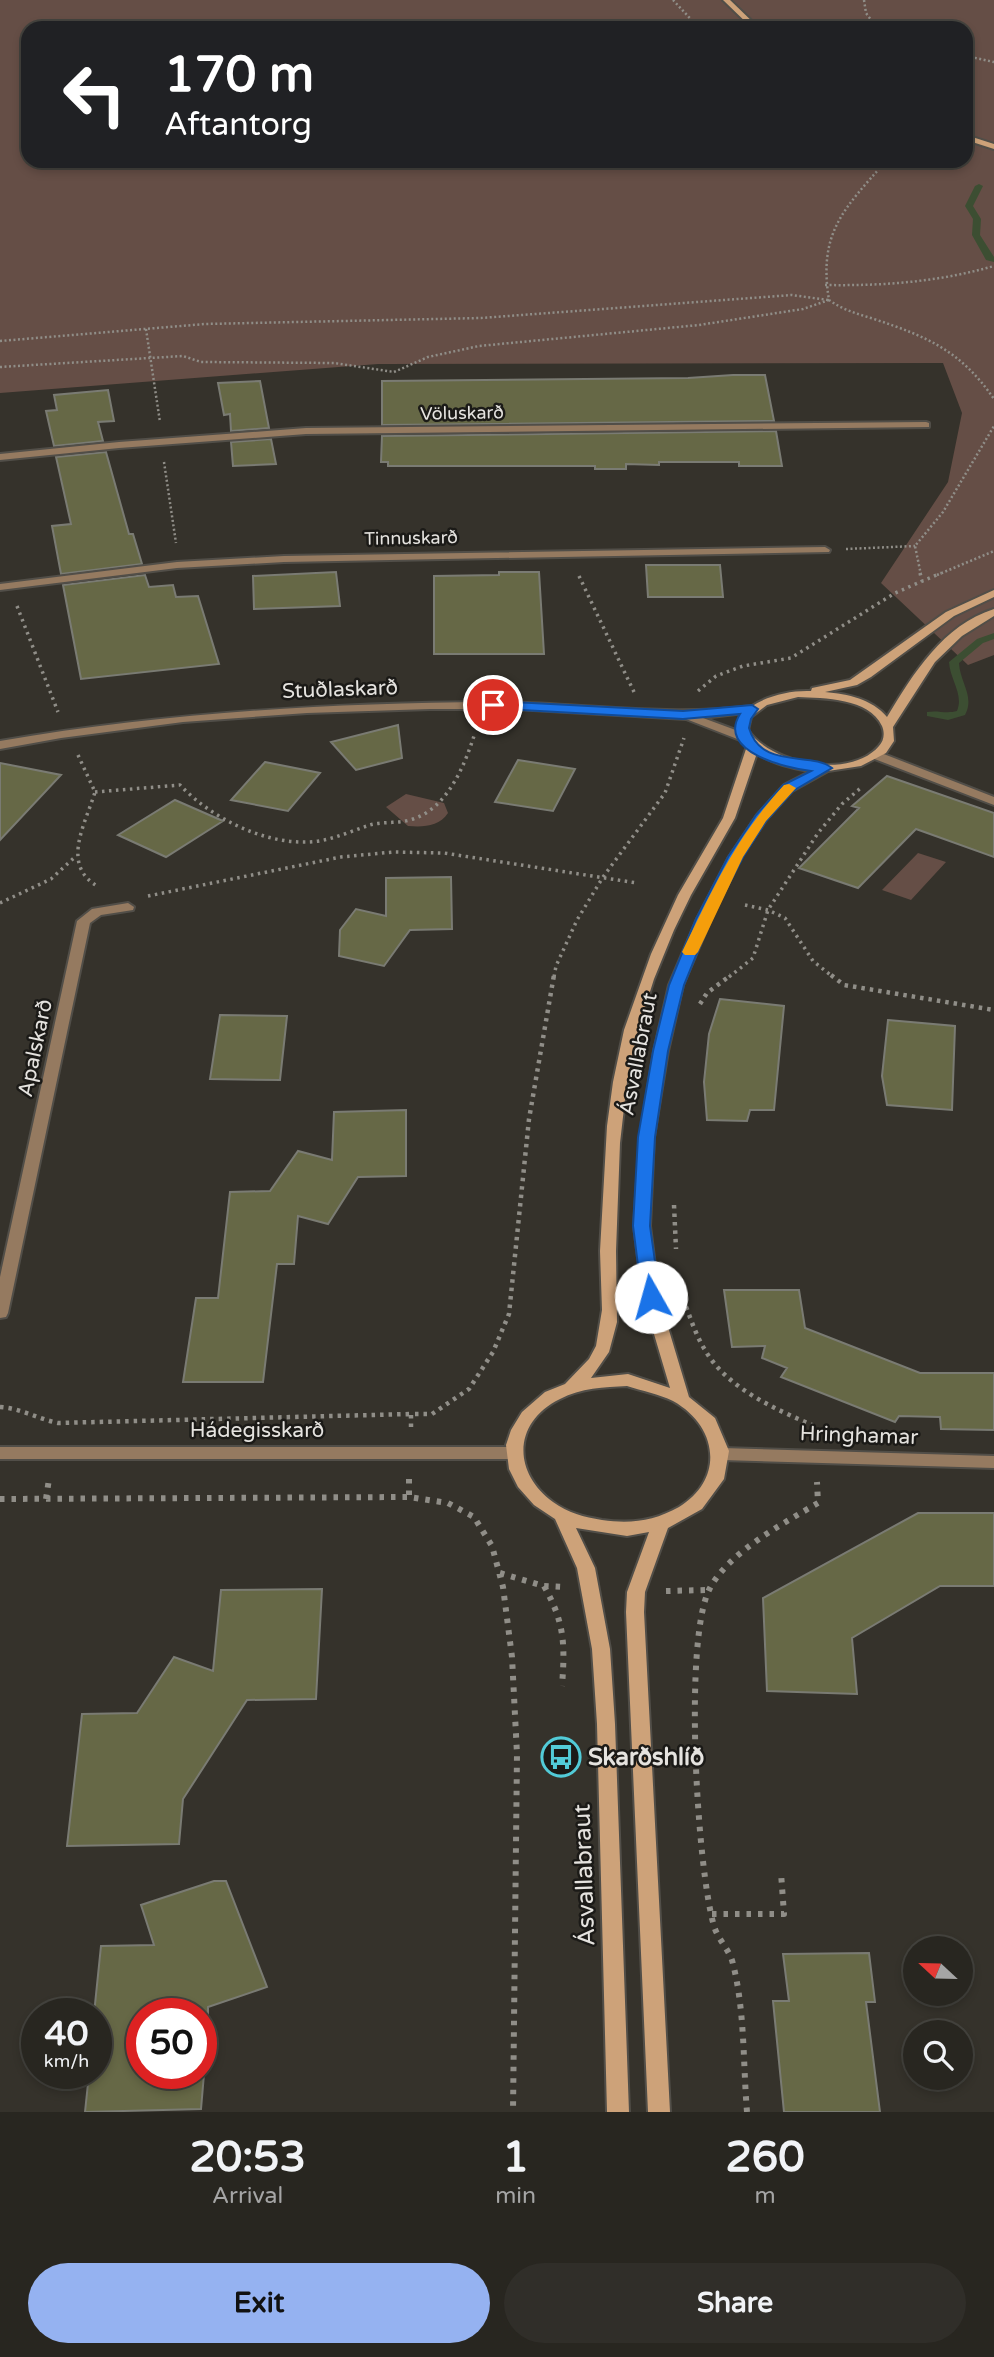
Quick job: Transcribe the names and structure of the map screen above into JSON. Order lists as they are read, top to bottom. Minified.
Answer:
{"streets":{"main road":["Ásvallabraut"],"street":["Völuskarð","Tinnuskarð","Stuðlaskarð","Apalskarð","Hádegisskarð","Hringhamar"]},"crossings":[["Stuðlaskarð","Ásvallabraut"],["Ásvallabraut","Hádegisskarð"],["Ásvallabraut","Hringhamar"],["Hádegisskarð","Hringhamar"]],"places":{"bus stop":["Skarðshlíð"]},"north":"left","page":{"turn":["170 m","Aftantorg"],"speed":"40 km/h","limit":"50","eta":["20:53","Arrival","1","min","260","m"],"buttons":["Exit","Share"]}}
